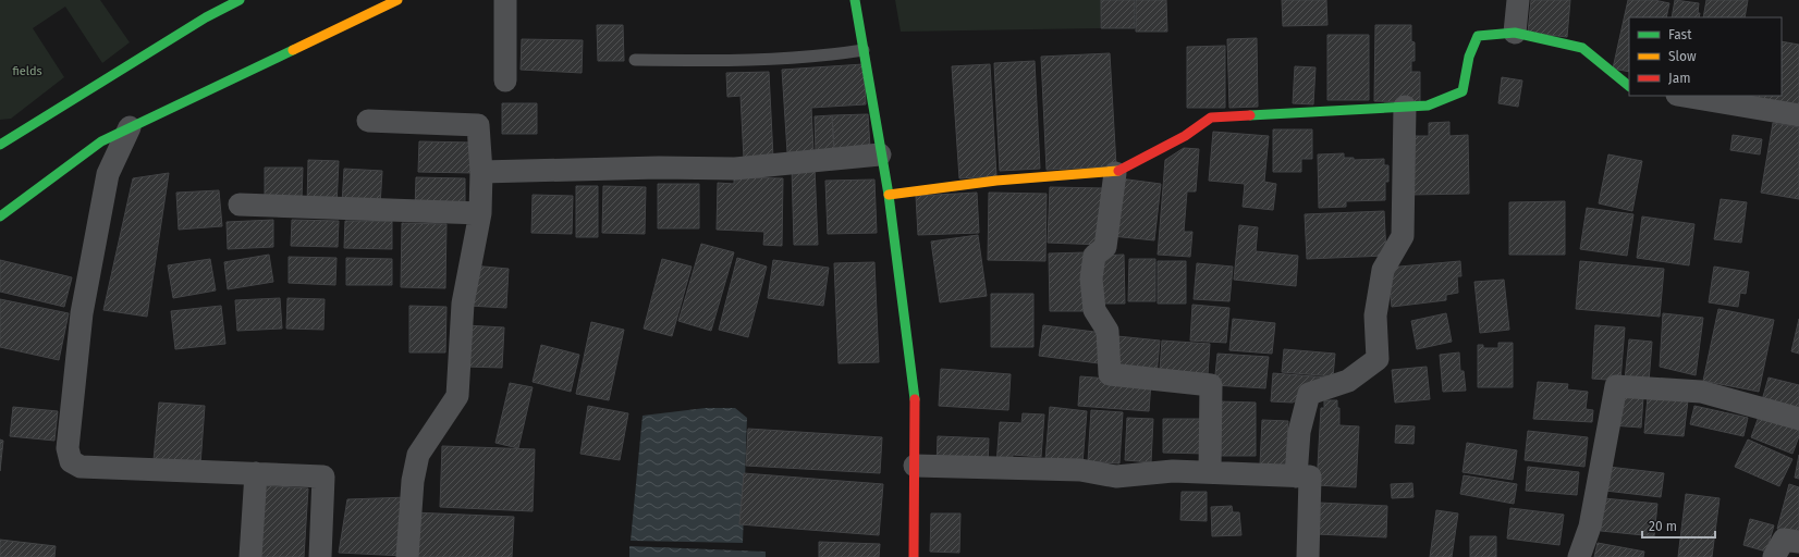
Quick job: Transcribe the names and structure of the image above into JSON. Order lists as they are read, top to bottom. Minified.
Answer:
{"parks":["fields"],"legend":["Fast","Slow","Jam"],"scale_bar":"20 m"}
